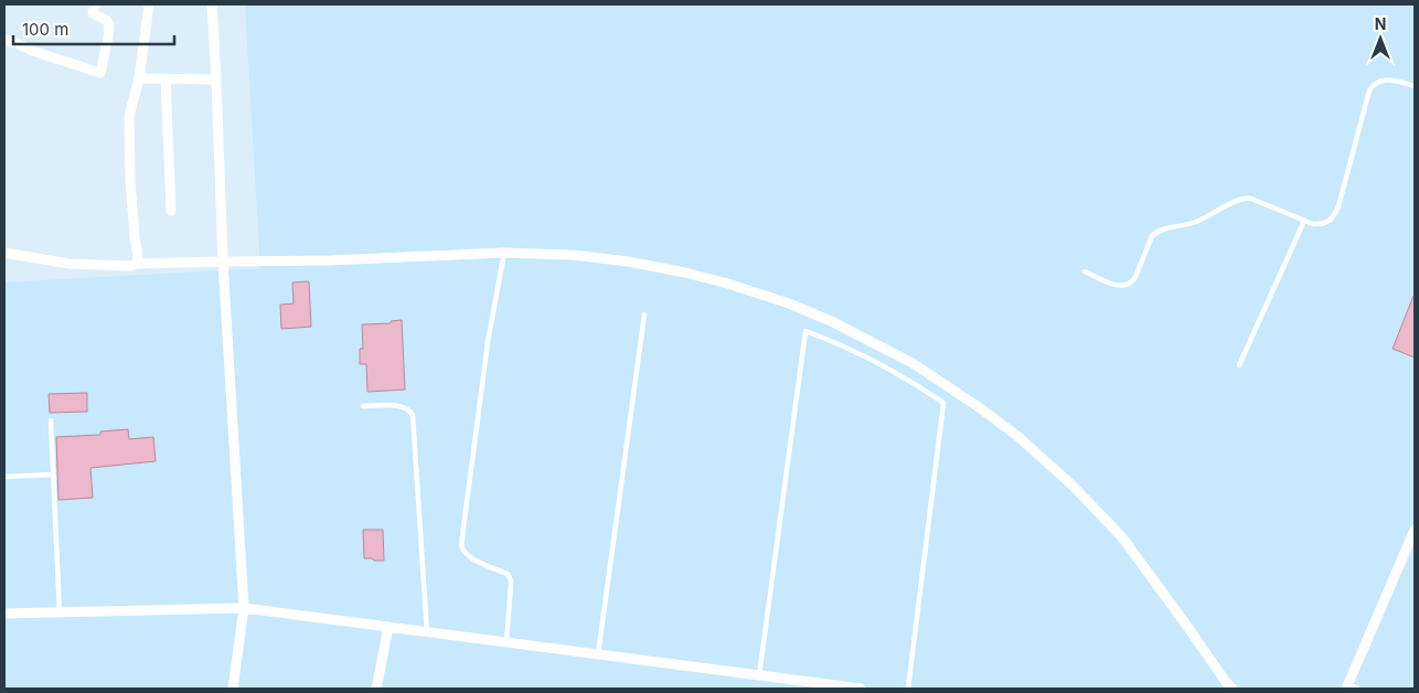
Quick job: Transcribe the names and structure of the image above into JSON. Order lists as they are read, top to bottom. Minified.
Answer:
{"scale_bar":"100 m","north":"top"}
